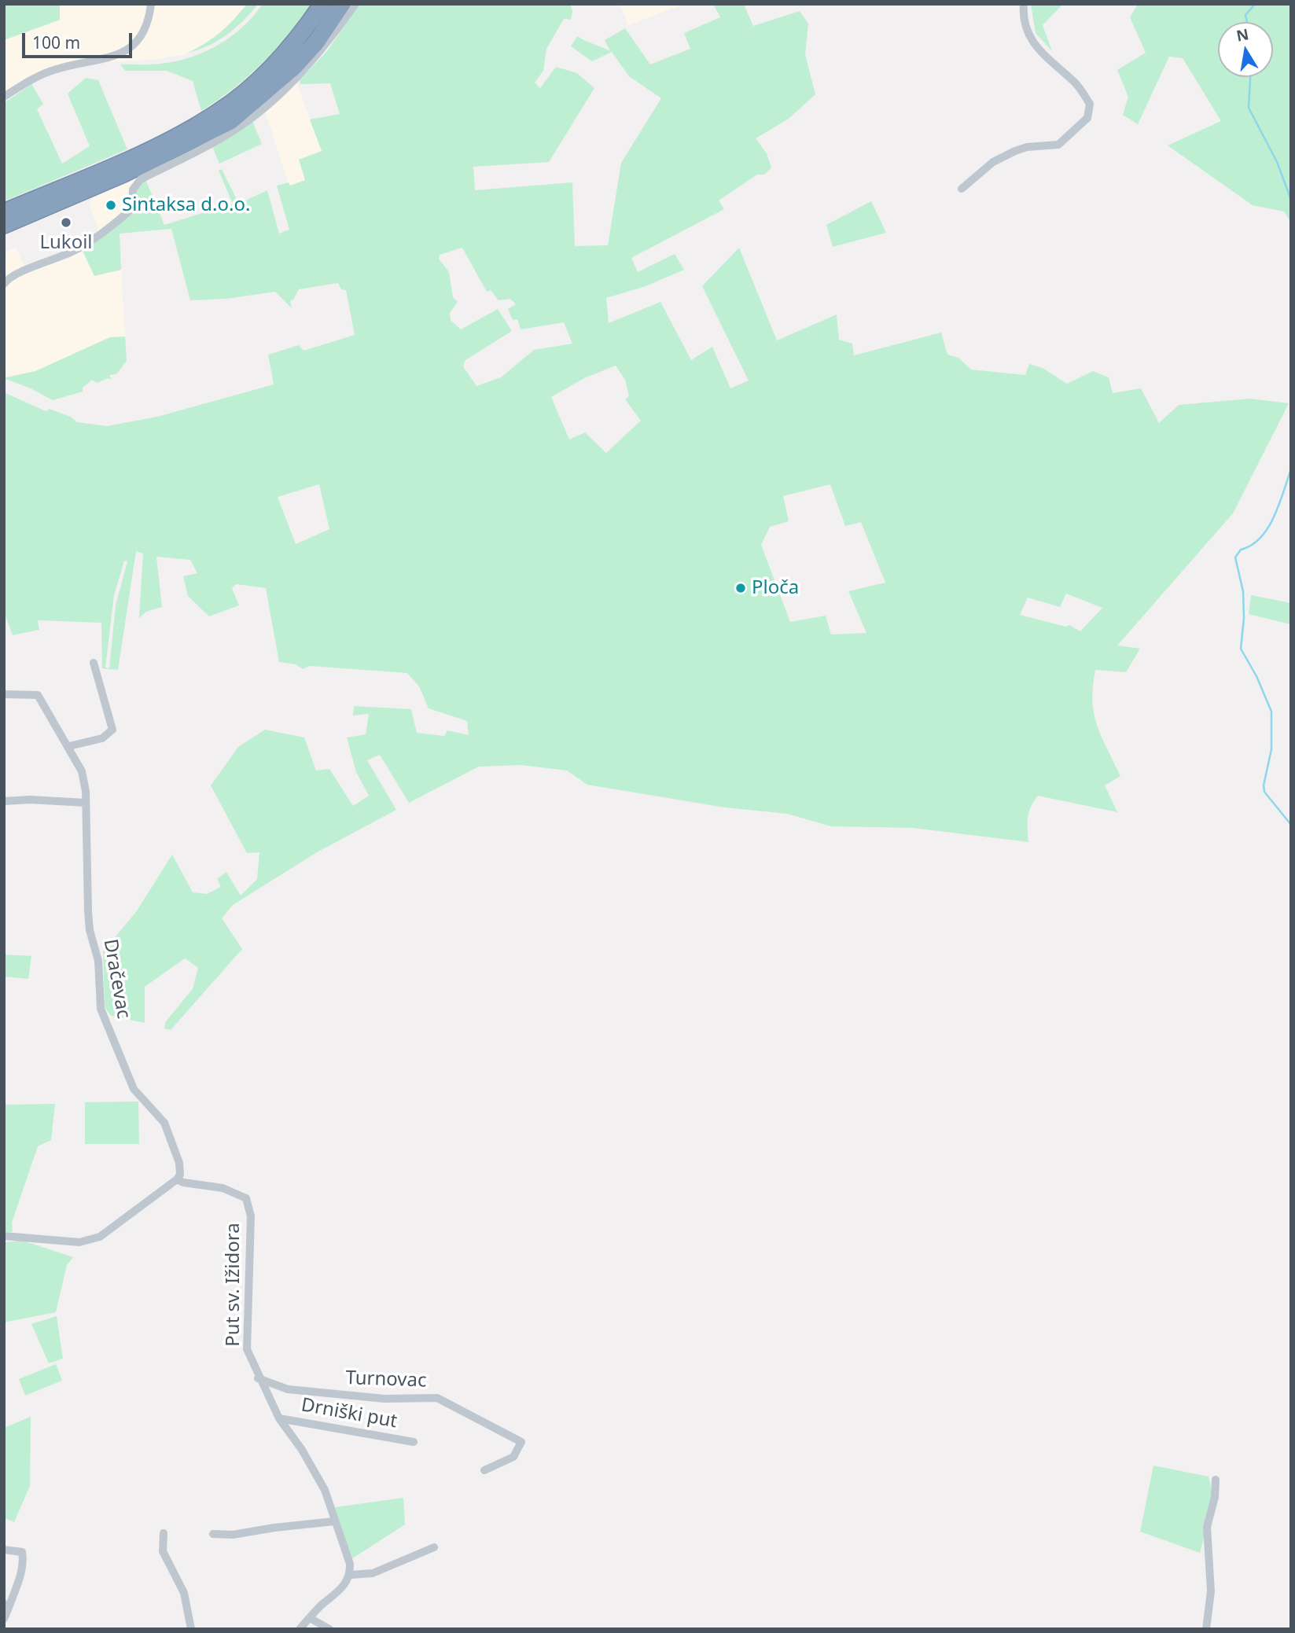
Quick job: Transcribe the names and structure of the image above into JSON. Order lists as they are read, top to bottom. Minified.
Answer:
{"streets":{"street":["Dračevac","Put sv. Ižidora","Turnovac","Drniški put"]},"crossings":[["Dračevac","Put sv. Ižidora"],["Put sv. Ižidora","Turnovac"],["Put sv. Ižidora","Drniški put"]],"places":["Sintaksa d.o.o.","Lukoil","Ploča"],"scale_bar":"100 m","north":"top"}
